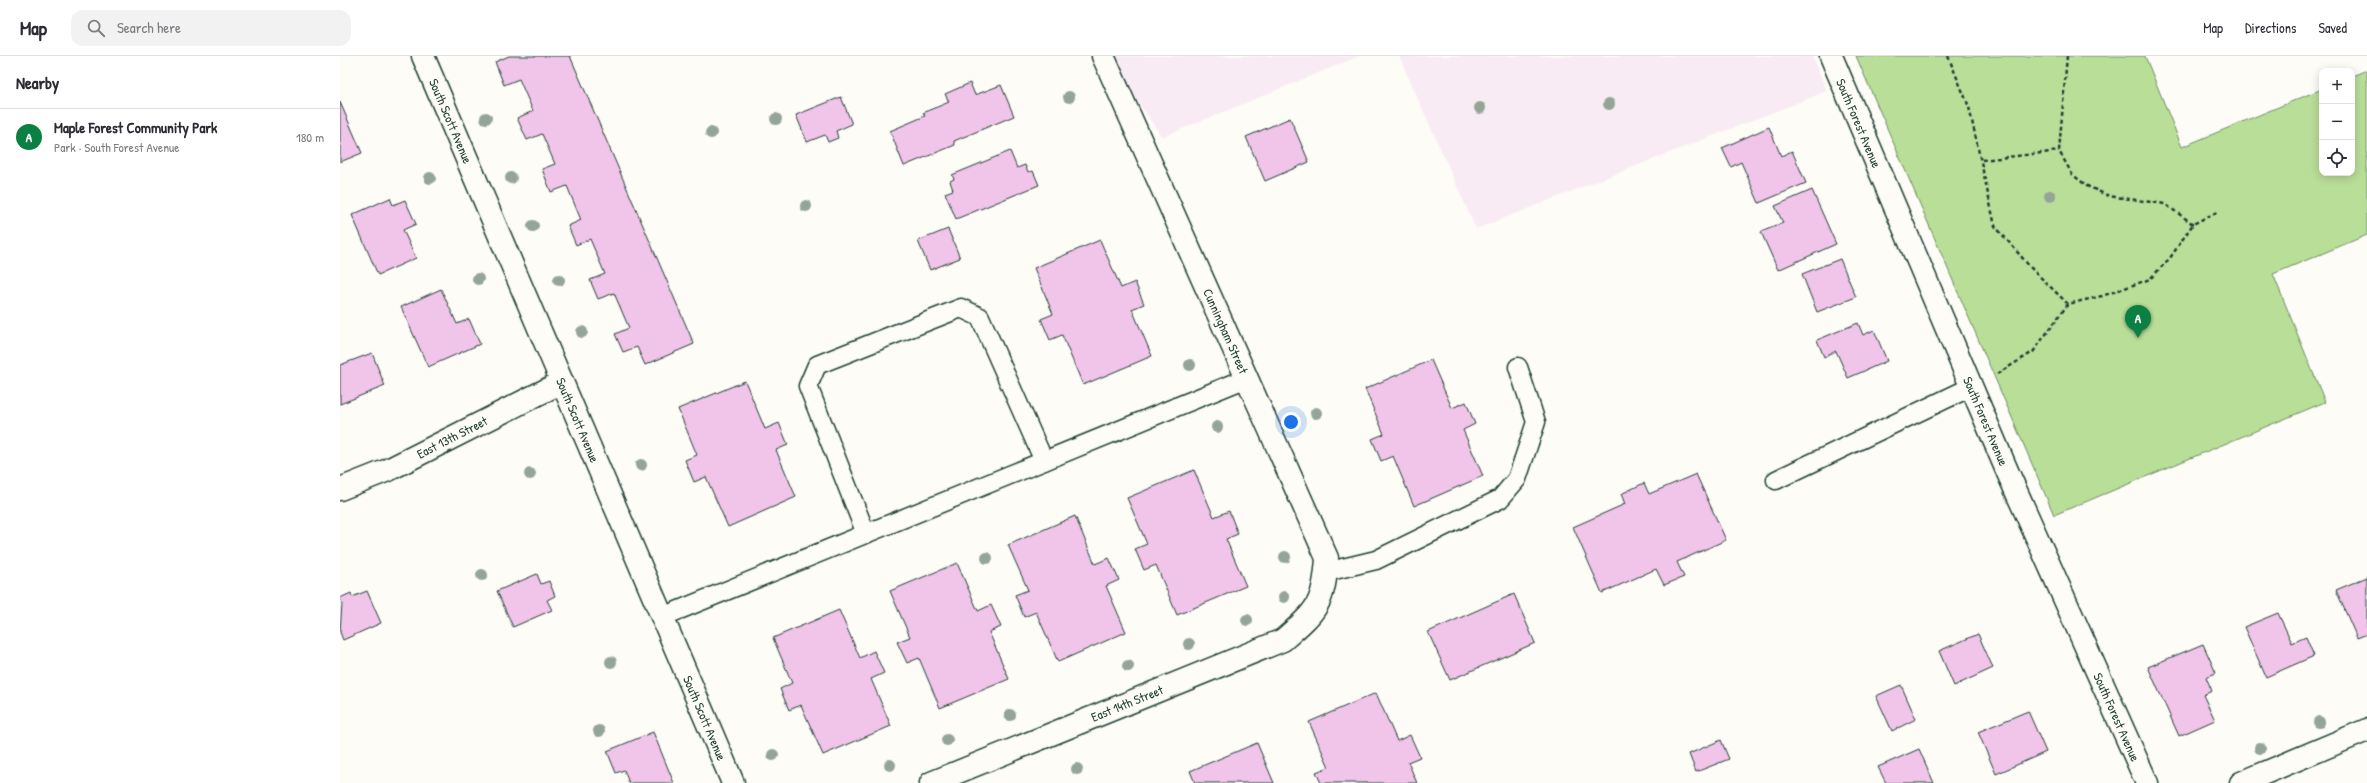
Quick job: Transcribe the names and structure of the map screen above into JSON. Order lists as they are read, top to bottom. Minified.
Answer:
{"streets":{"street":["South Scott Avenue","South Forest Avenue","Cunningham Street","East 13th Street","East 14th Street"]},"crossings":[["South Scott Avenue","East 13th Street"],["Cunningham Street","East 14th Street"]],"page":{"header":"Map","search":"Search here","nav":["Map","Directions","Saved"],"heading":"Nearby","map_buttons":["+","−"],"list":[{"mark":"A","name":"Maple Forest Community Park","note":"Park · South Forest Avenue","value":"180 m"}],"pins":"A"}}
